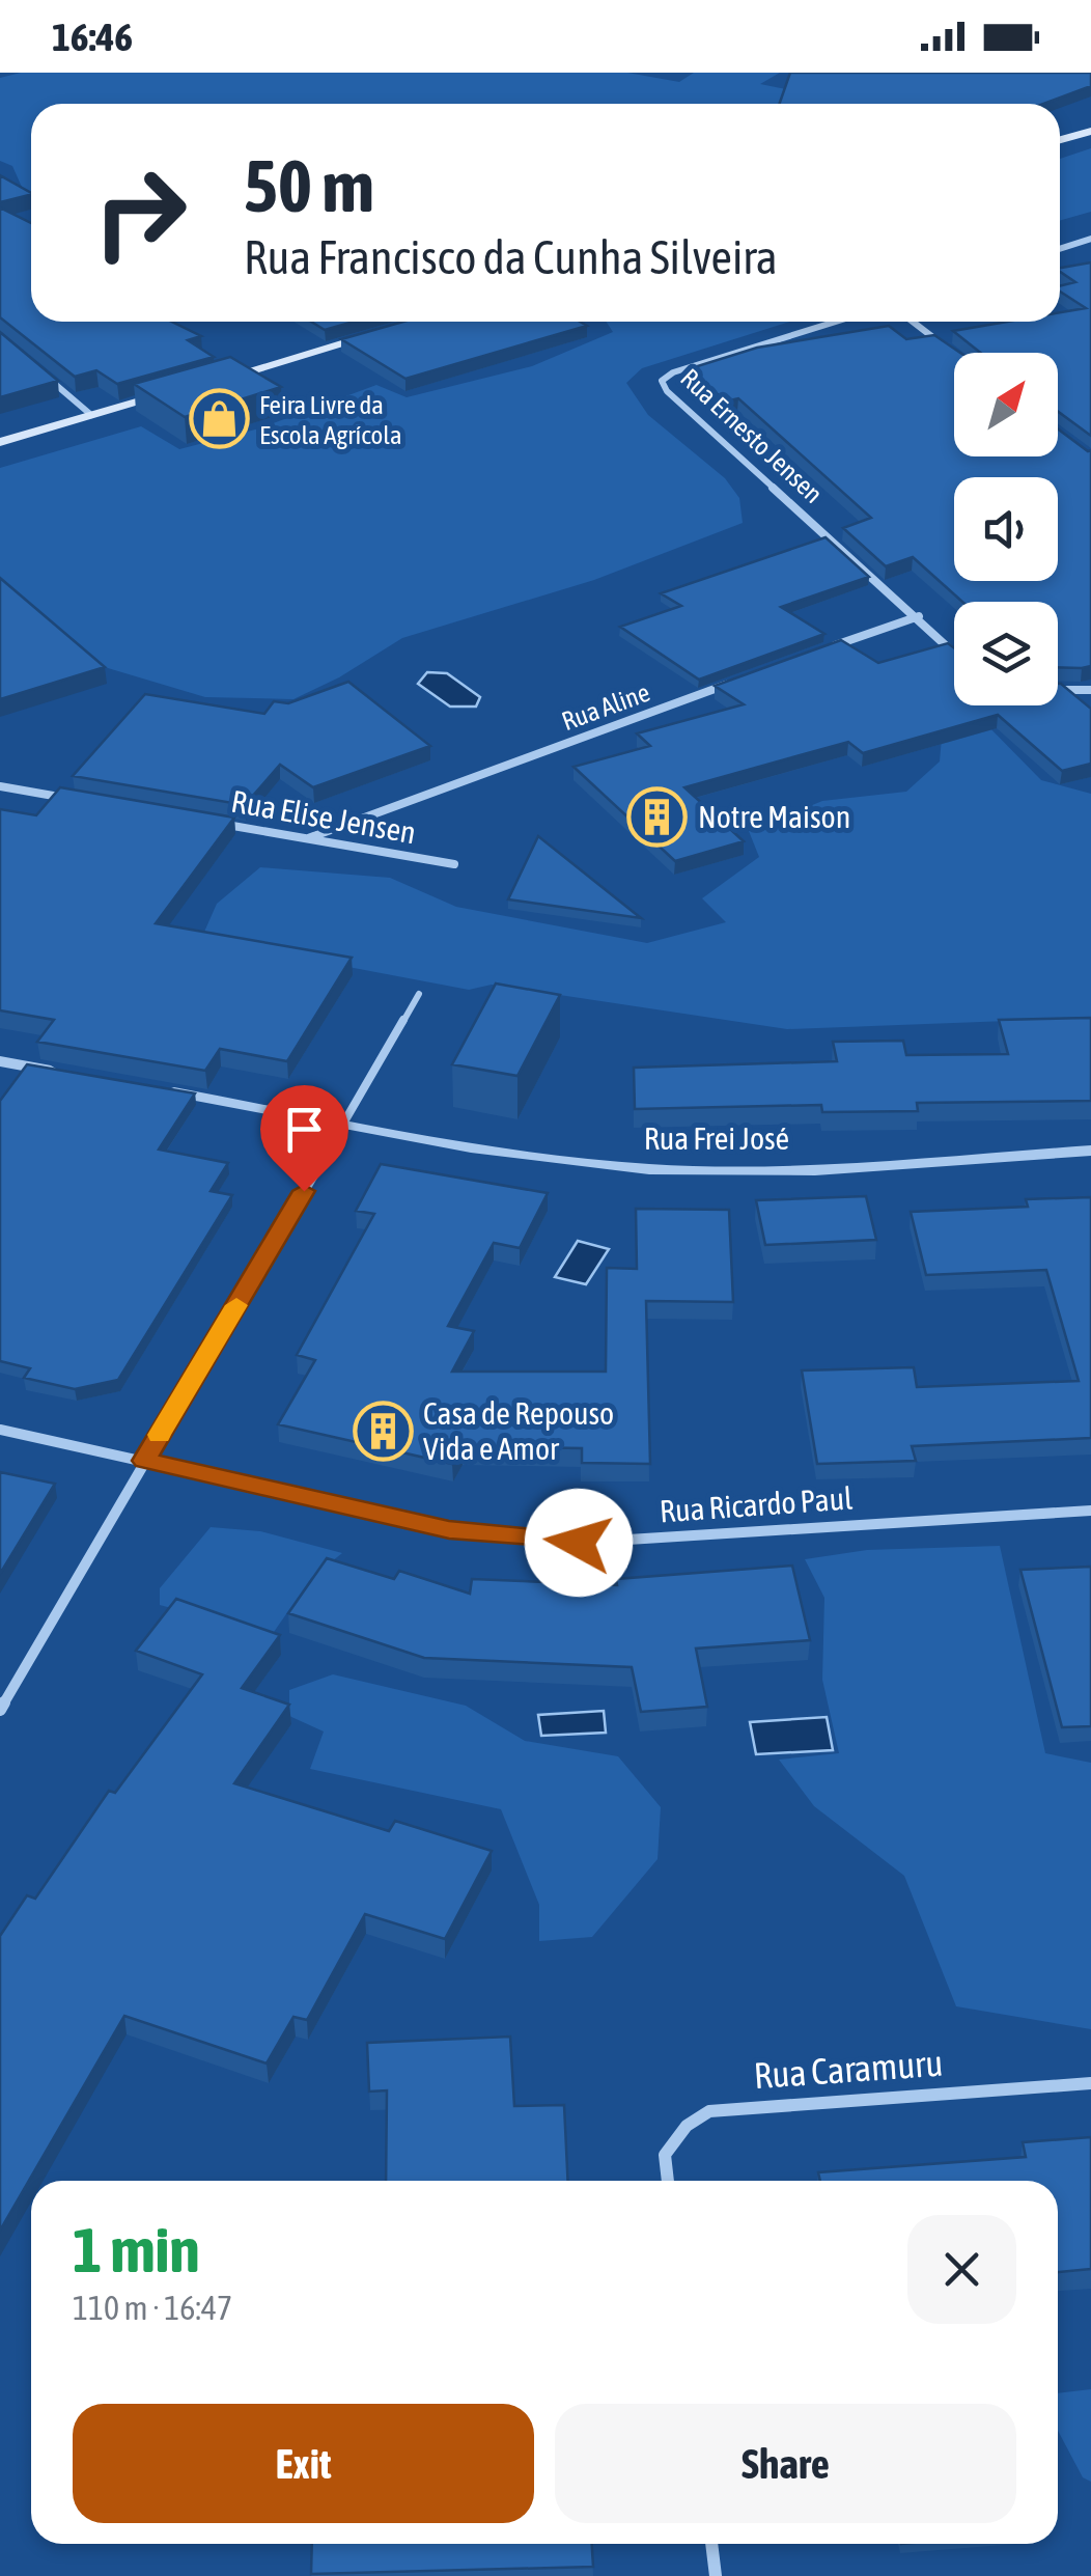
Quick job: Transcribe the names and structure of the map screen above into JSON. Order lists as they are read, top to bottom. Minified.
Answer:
{"streets":{"street":["Rua Ernesto Jensen","Rua Aline","Rua Elise Jensen","Rua Frei José","Rua Ricardo Paul","Rua Caramuru"]},"crossings":[["Rua Aline","Rua Elise Jensen"]],"places":{"shop":["Feira Livre da Escola Agrícola"],"building":["Notre Maison","Casa de Repouso Vida e Amor"]},"north":"top right","page":{"status":"16:46","turn":["50 m","Rua Francisco da Cunha Silveira"],"heading":["1 min","110 m · 16:47"],"buttons":["Exit","Share"]}}
